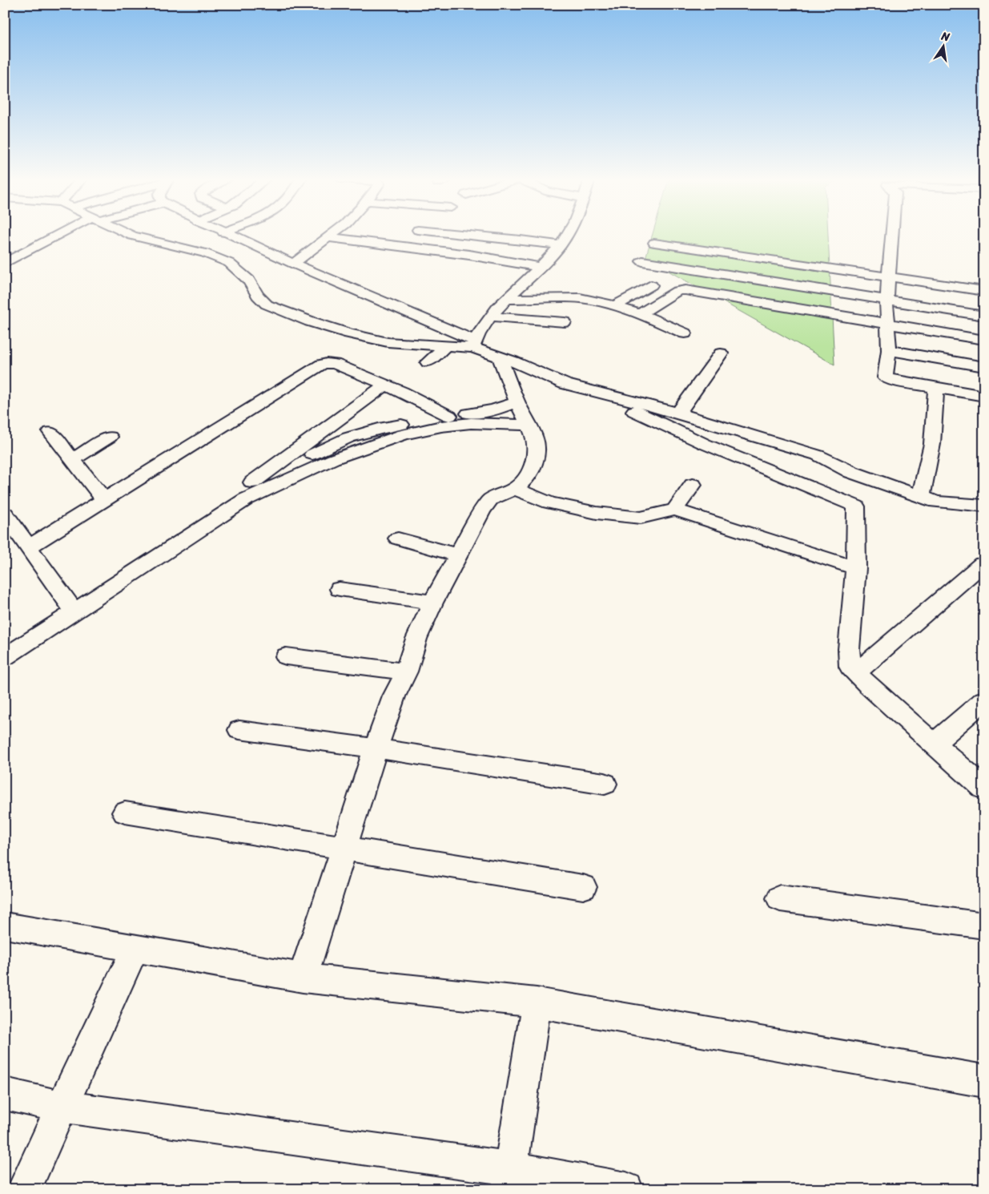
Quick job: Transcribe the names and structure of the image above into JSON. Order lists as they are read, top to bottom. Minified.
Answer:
{"north":"top"}
